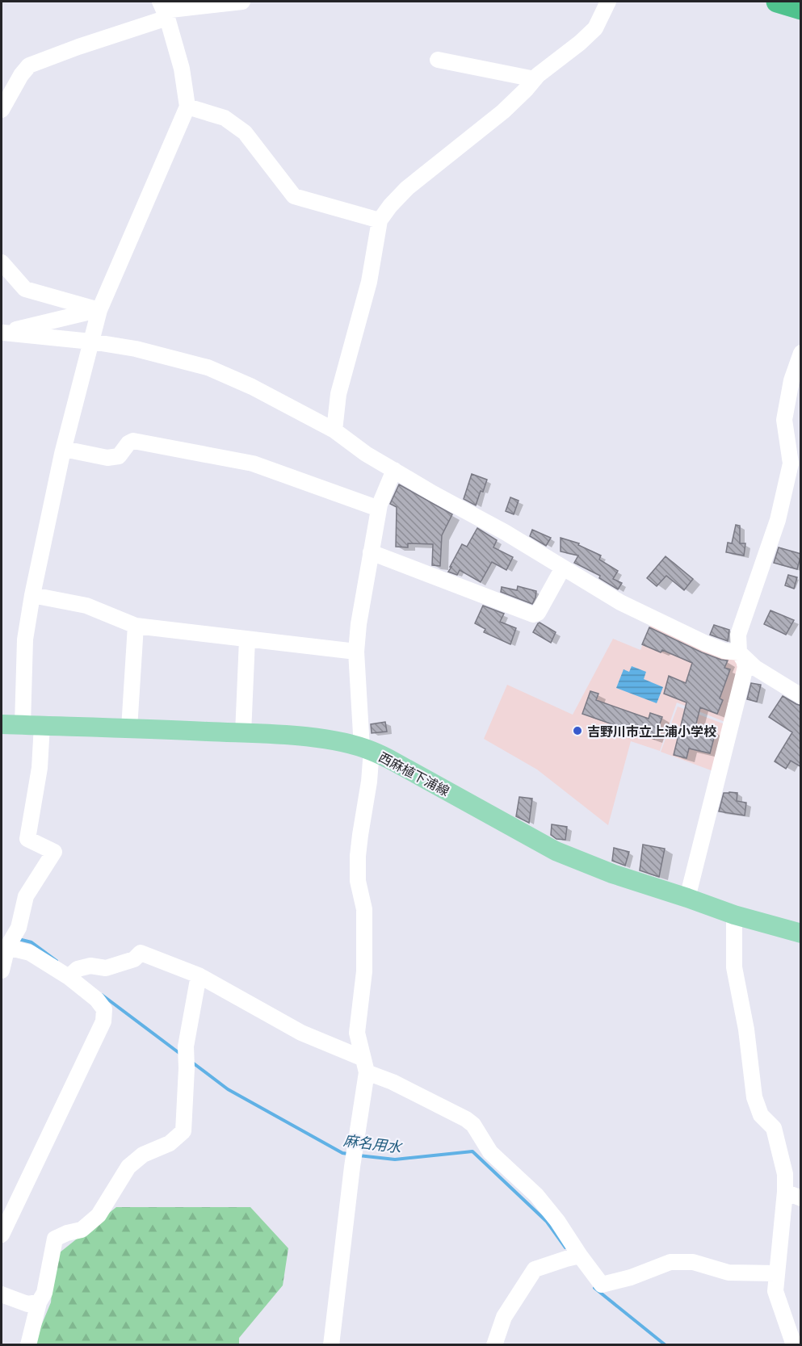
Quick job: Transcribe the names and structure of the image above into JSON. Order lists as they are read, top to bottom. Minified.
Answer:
{"streets":{"main road":["西麻植下浦線"]},"water":["麻名用水"],"places":["吉野川市立上浦小学校"]}
